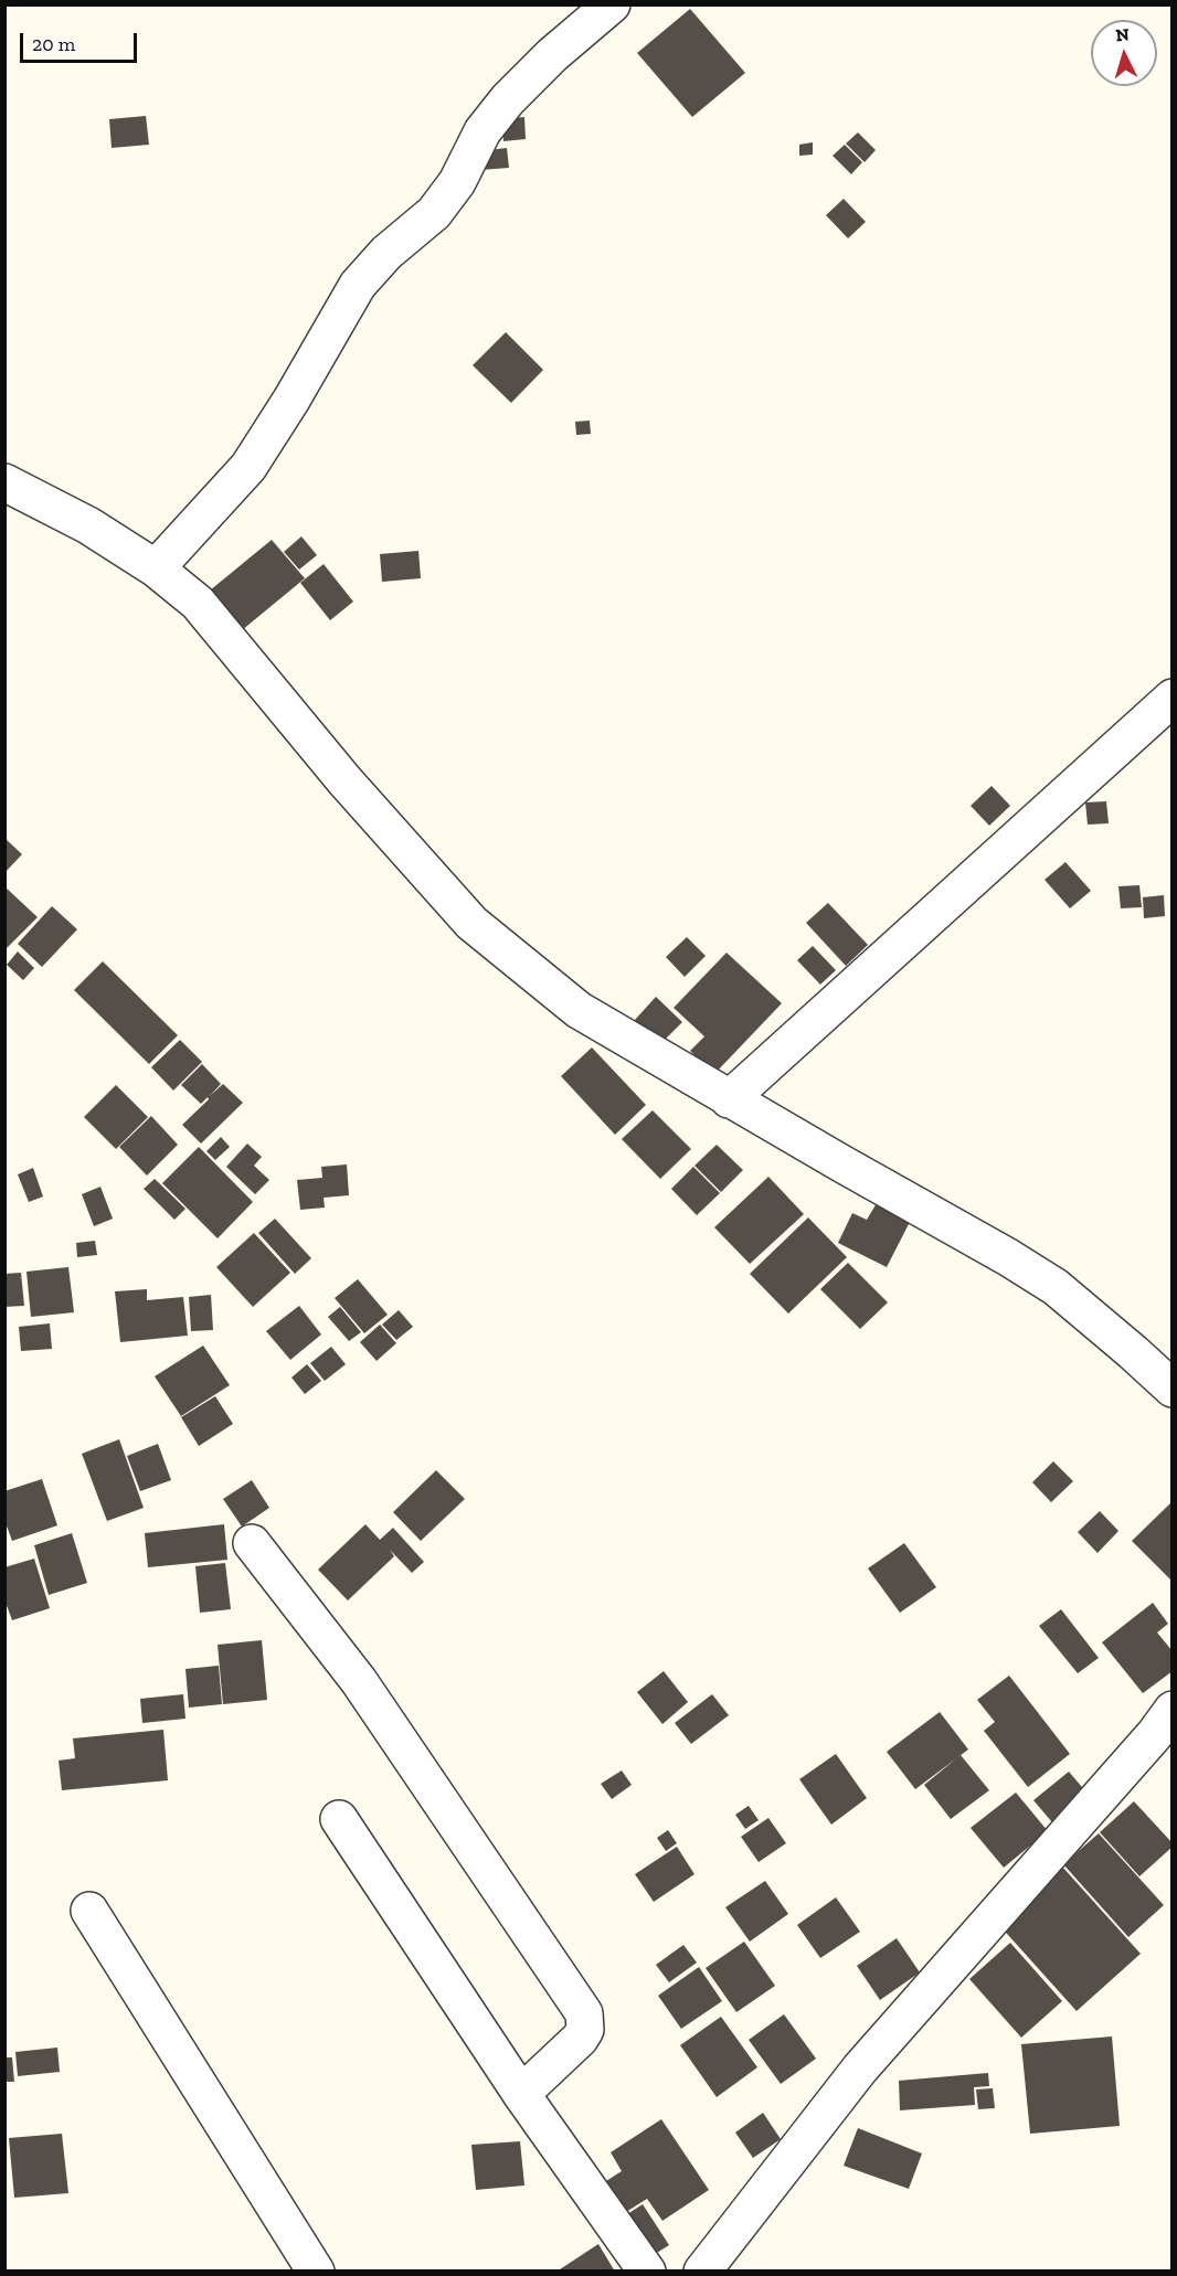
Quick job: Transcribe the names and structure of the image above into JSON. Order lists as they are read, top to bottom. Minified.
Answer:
{"scale_bar":"20 m","north":"top"}
